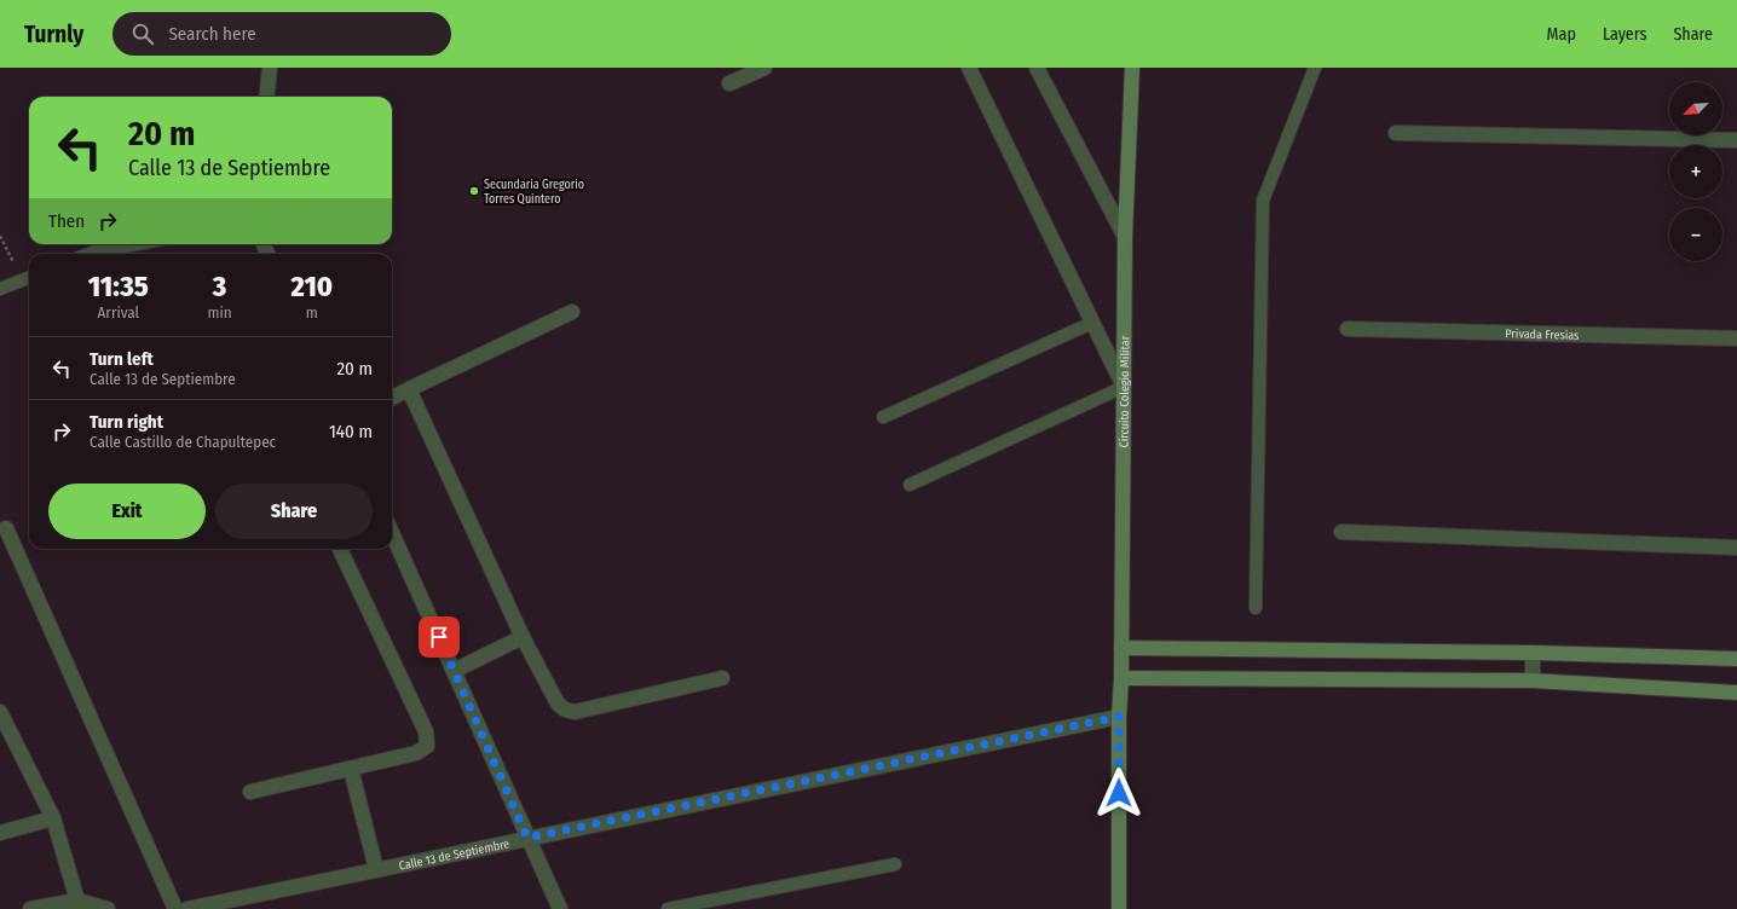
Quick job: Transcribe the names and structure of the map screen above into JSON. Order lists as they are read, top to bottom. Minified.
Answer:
{"streets":{"main road":["Circuito Colegio Militar"],"street":["Privada Fresias","Calle 13 de Septiembre"]},"crossings":[["Circuito Colegio Militar","Calle 13 de Septiembre"]],"places":["Secundaria Gregorio Torres Quintero"],"north":"bottom left","page":{"header":"Turnly","search":"Search here","nav":["Map","Layers","Share"],"map_buttons":["+","−"],"turn":["20 m","Calle 13 de Septiembre"],"then":"Then","eta":["11:35","Arrival","3","min","210","m"],"list":[{"name":"Turn left","note":"Calle 13 de Septiembre","value":"20 m"},{"name":"Turn right","note":"Calle Castillo de Chapultepec","value":"140 m"}],"buttons":["Exit","Share"]}}
